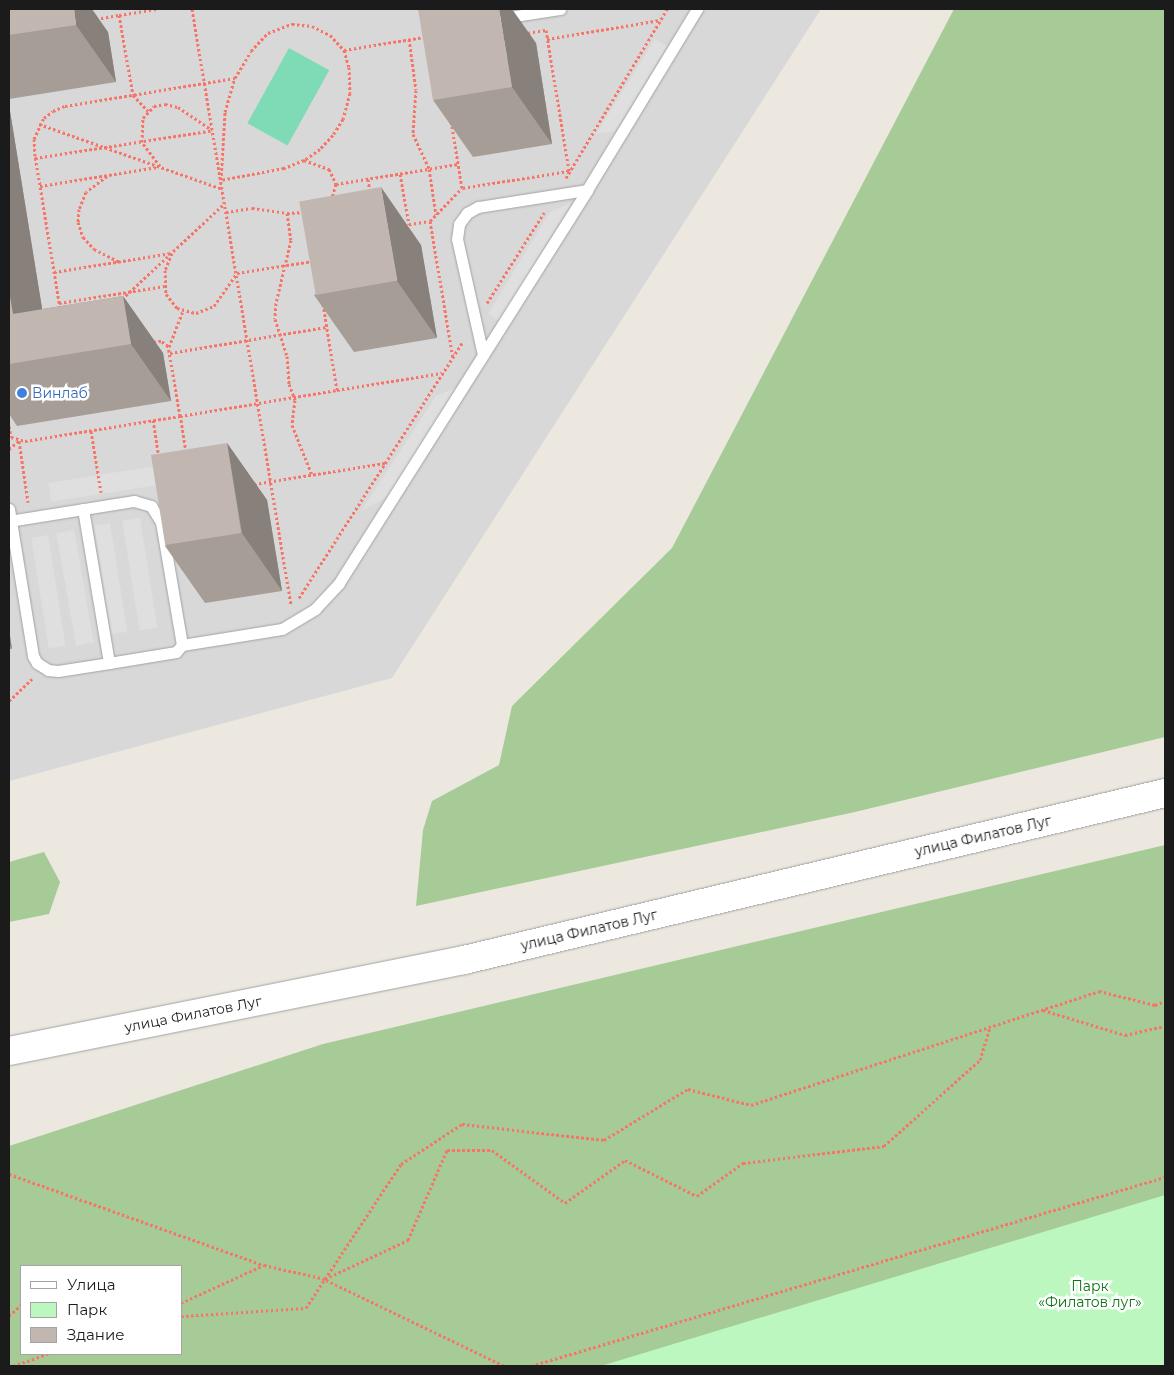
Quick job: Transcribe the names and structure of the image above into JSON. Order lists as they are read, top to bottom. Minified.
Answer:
{"streets":{"street":["улица Филатов Луг"]},"parks":["Парк «Филатов луг»"],"places":["Винлаб"],"legend":["Улица","Парк","Здание"]}
